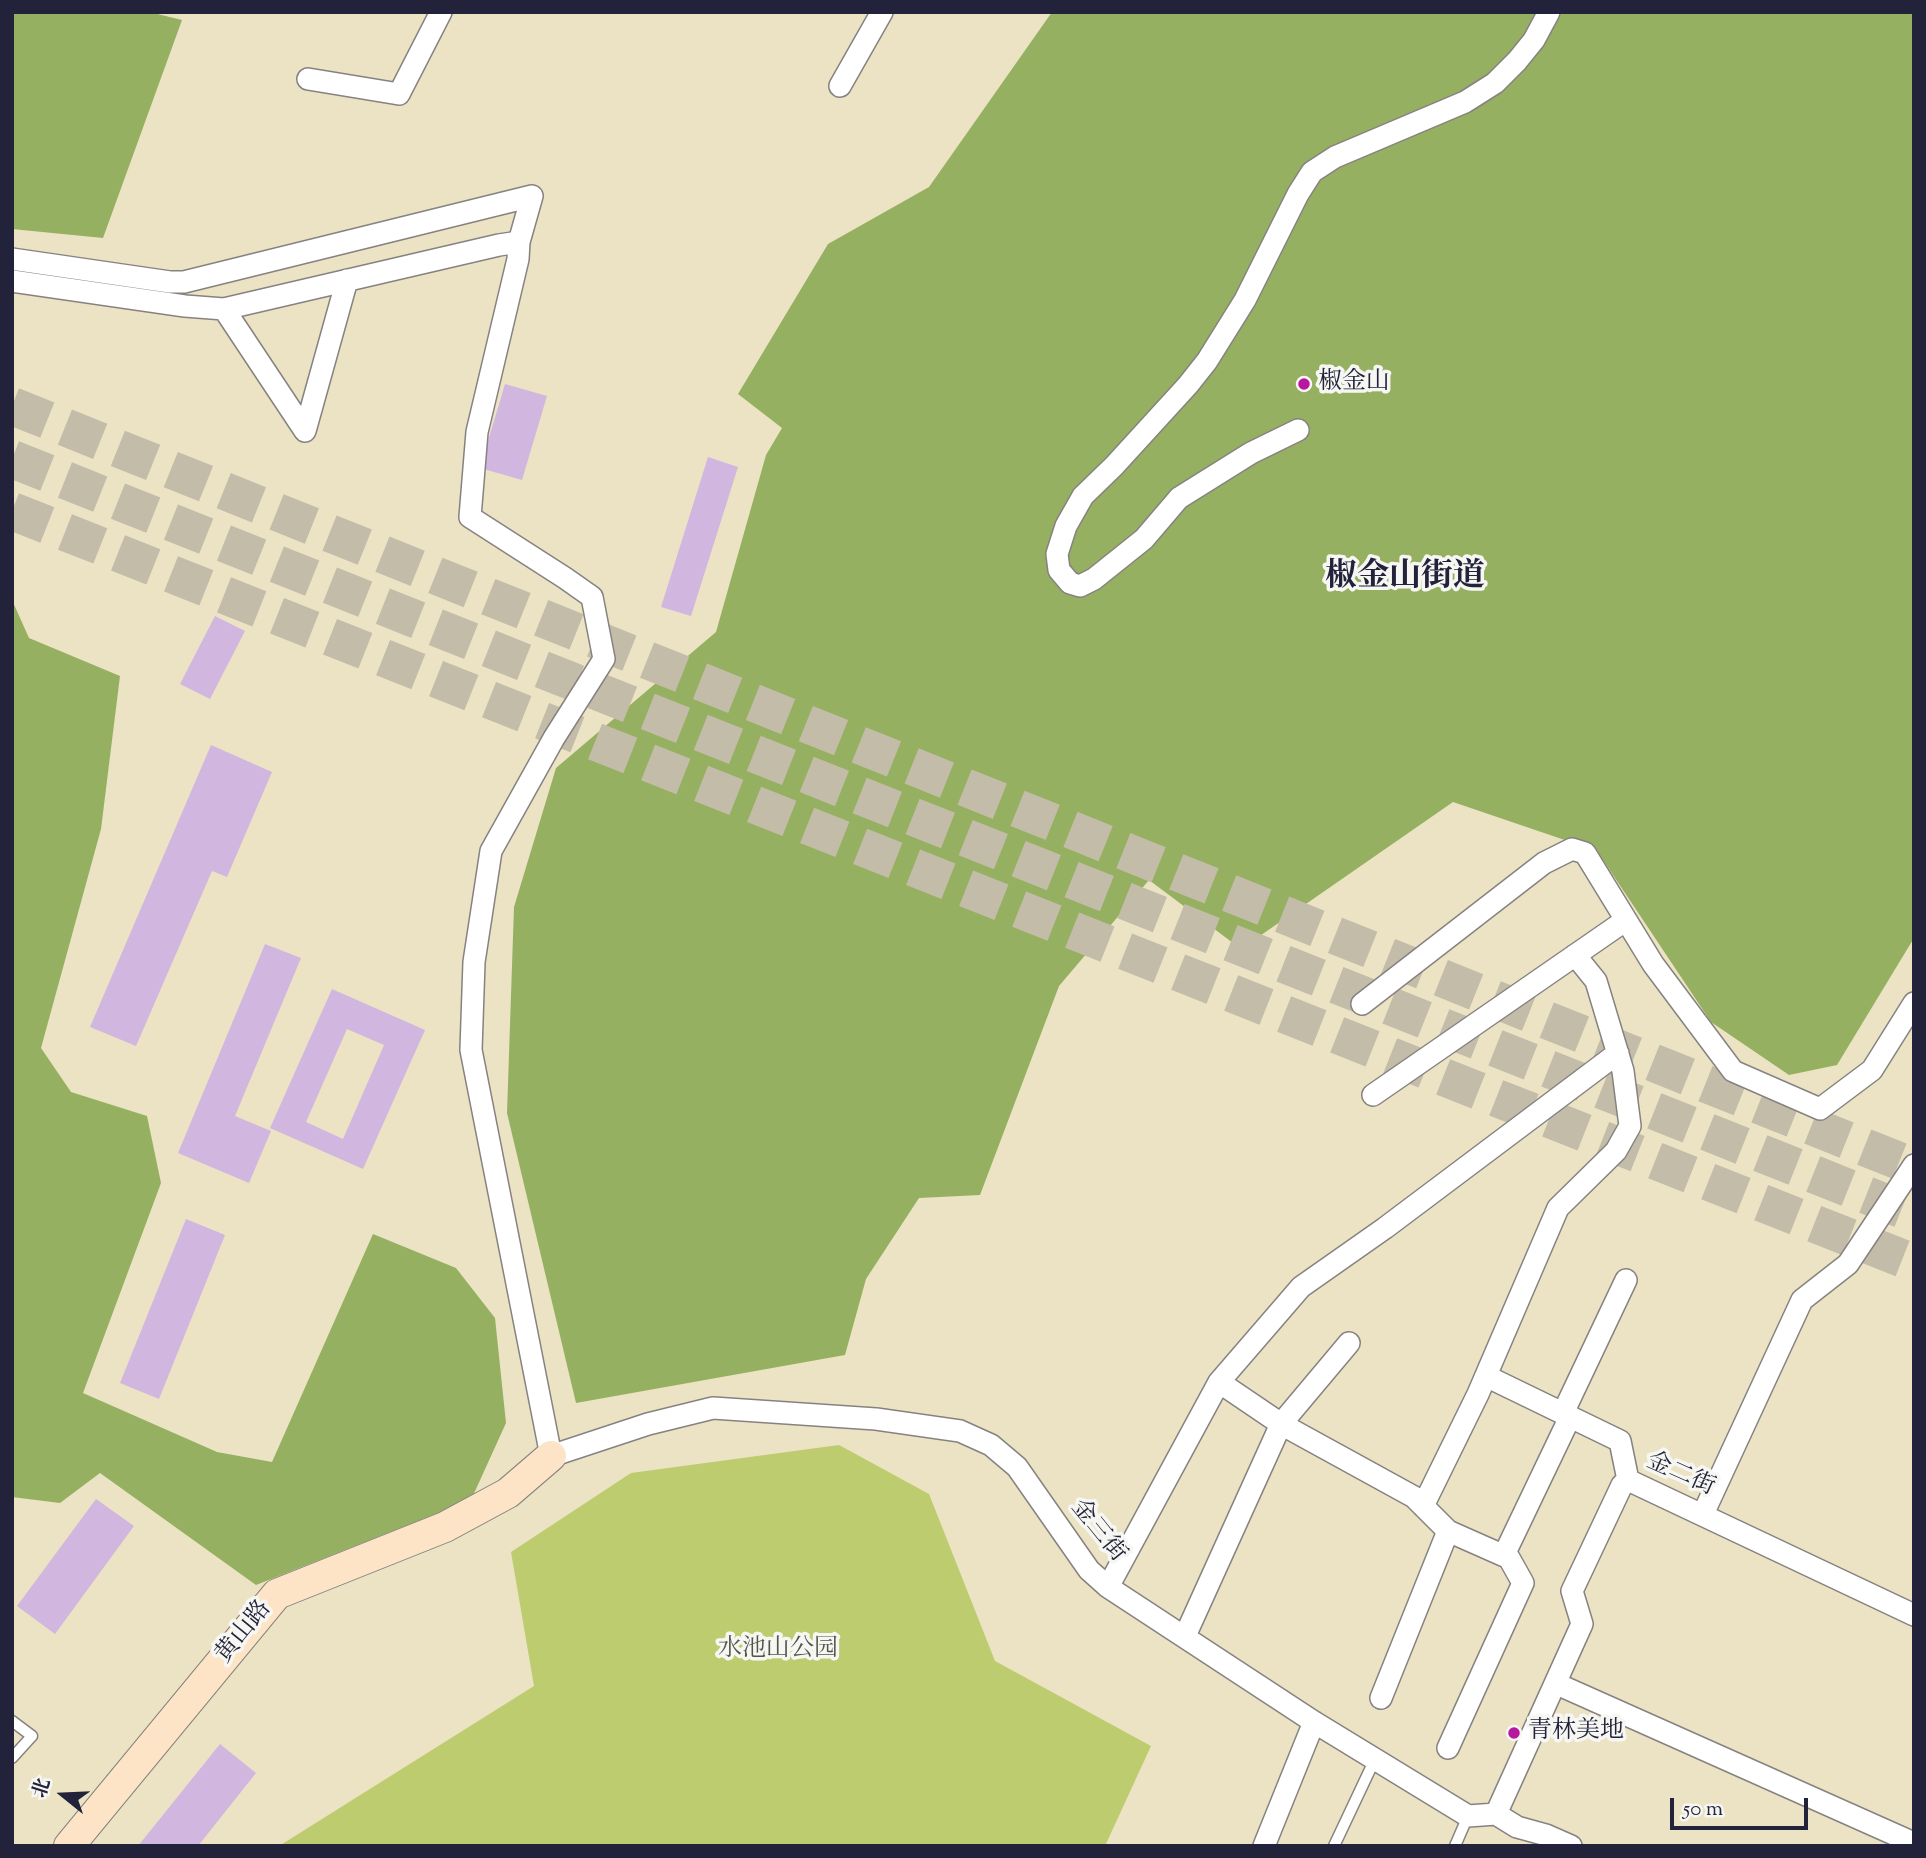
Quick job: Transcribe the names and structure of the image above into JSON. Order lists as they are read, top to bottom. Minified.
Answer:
{"streets":{"street":["金二街","金三街","黄山路"]},"crossings":[["金三街","黄山路"]],"districts":["椒金山街道"],"parks":["水池山公园"],"places":["椒金山","青林美地"],"scale_bar":"50 m","north":"left"}
